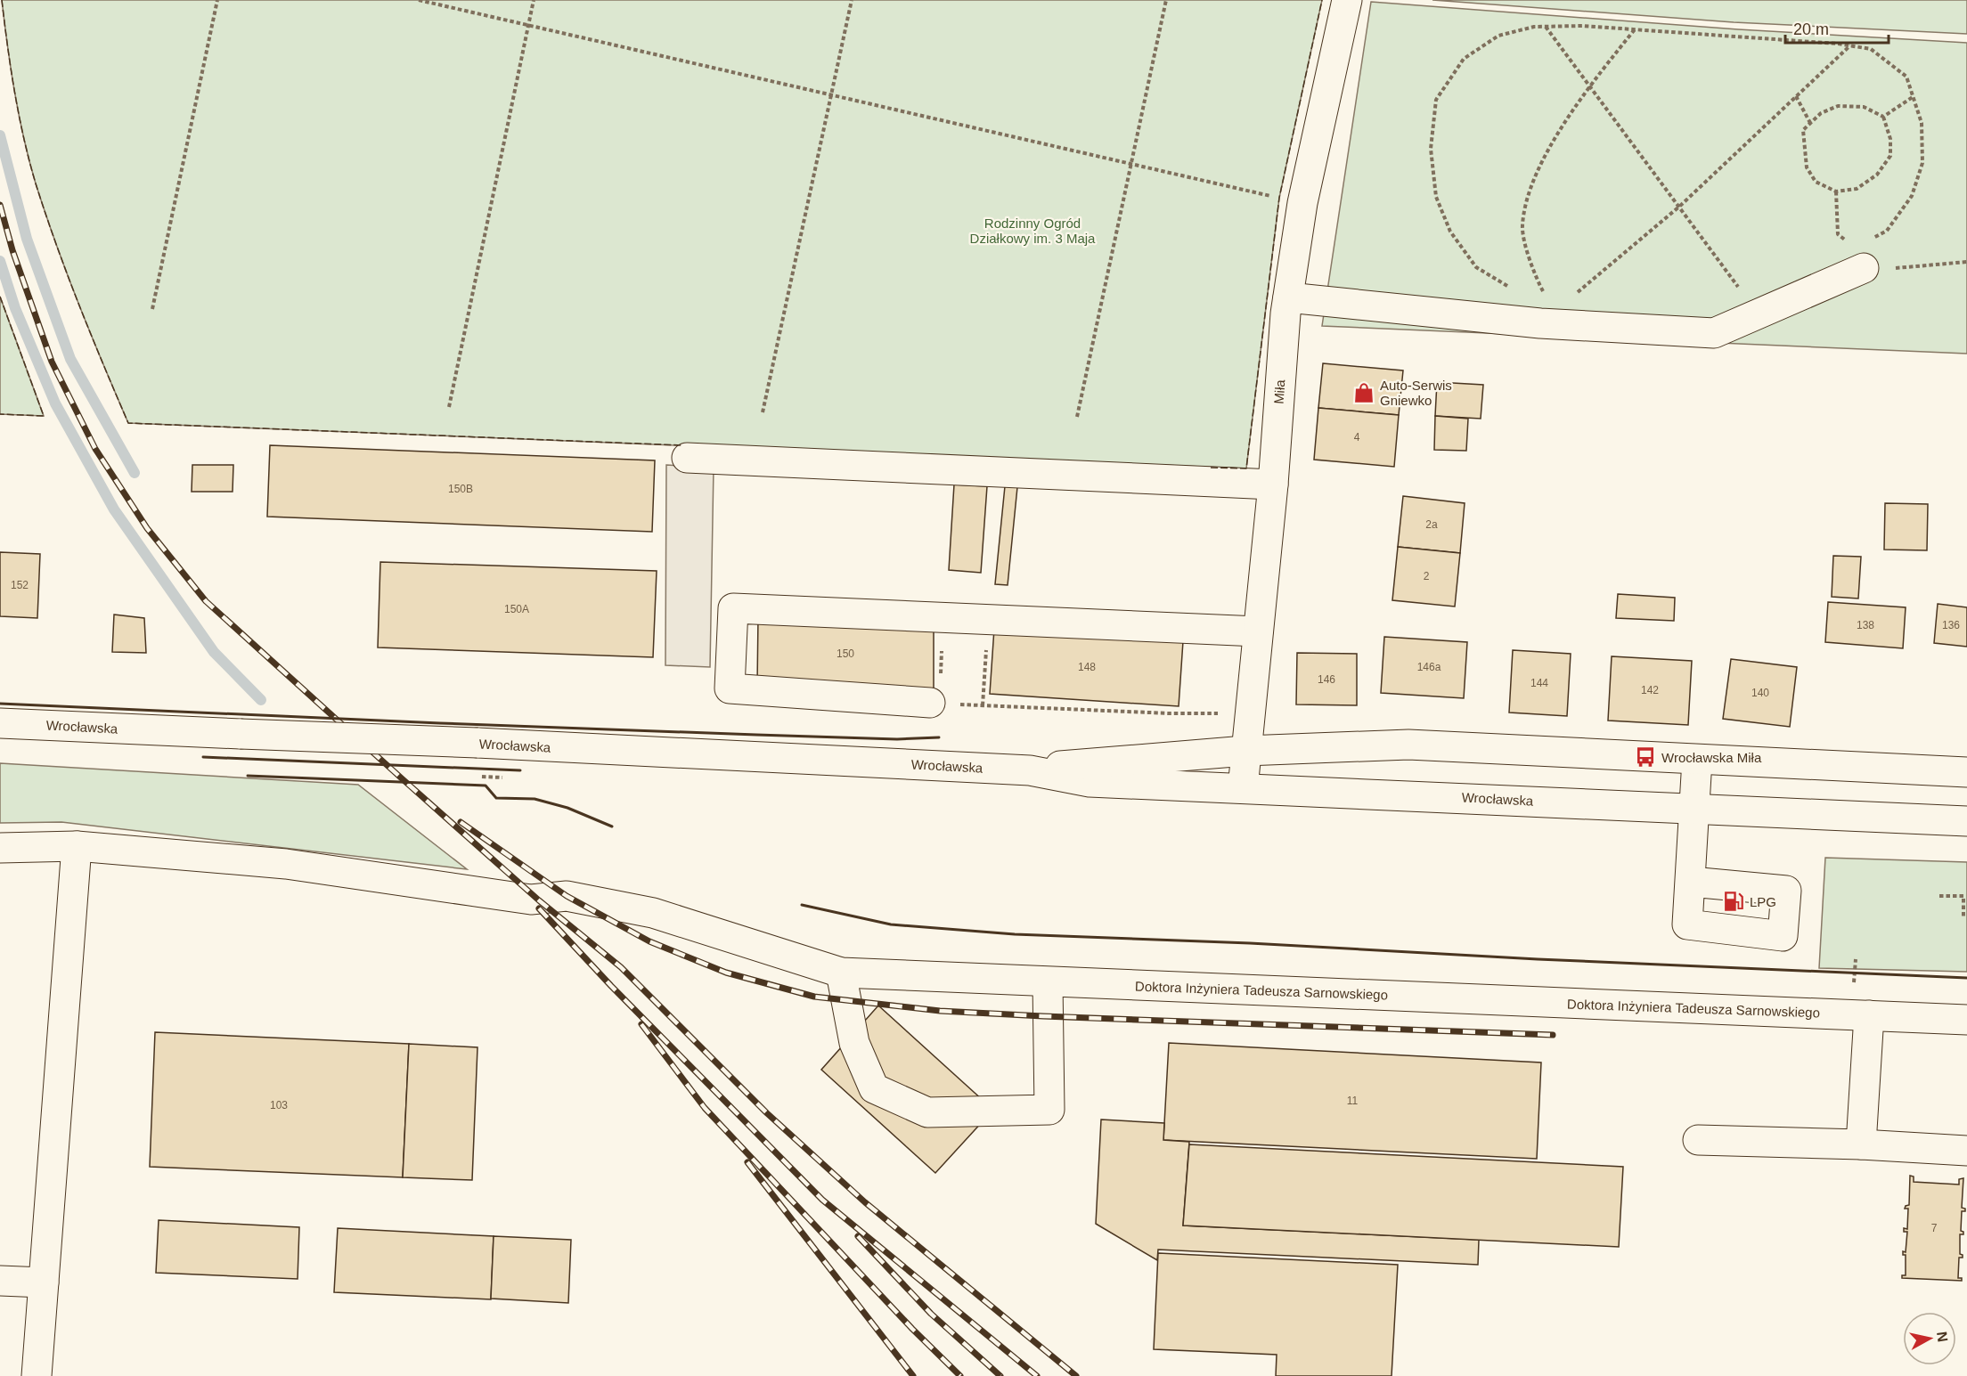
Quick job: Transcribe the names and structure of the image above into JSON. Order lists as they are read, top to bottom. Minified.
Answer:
{"streets":{"street":["Miła","Wrocławska","Doktora Inżyniera Tadeusza Sarnowskiego"]},"crossings":[["Miła","Wrocławska"]],"parks":["Rodzinny Ogród Działkowy im. 3 Maja"],"places":{"shop":["Auto-Serwis Gniewko"],"bus stop":["Wrocławska Miła"],"fuel station":["LPG"]},"house_numbers":["4","150B","2a","2","152","150A","138","136","150","148","146a","146","144","142","140","11","103","7"],"scale_bar":"20 m","north":"right"}
